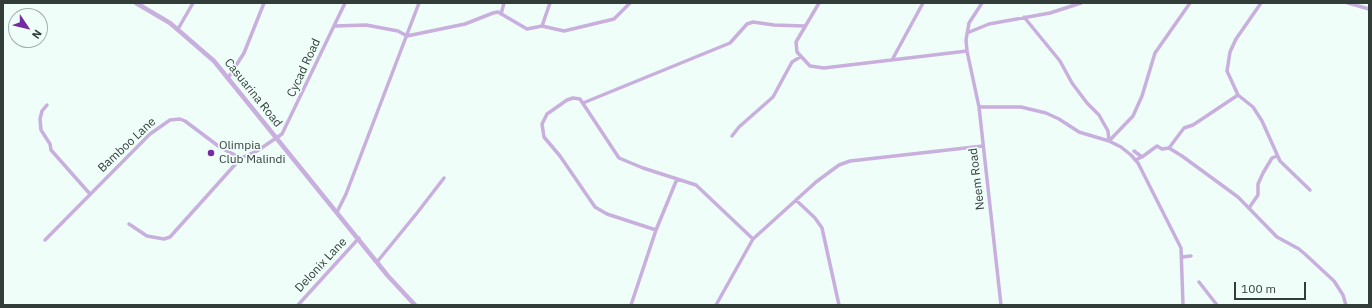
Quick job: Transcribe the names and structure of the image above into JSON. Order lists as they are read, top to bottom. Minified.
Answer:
{"streets":{"street":["Cycad Road","Casuarina Road","Bamboo Lane","Neem Road","Delonix Lane"]},"crossings":[["Cycad Road","Casuarina Road"],["Casuarina Road","Delonix Lane"]],"places":["Olimpia Club Malindi"],"scale_bar":"100 m","north":"bottom right"}
